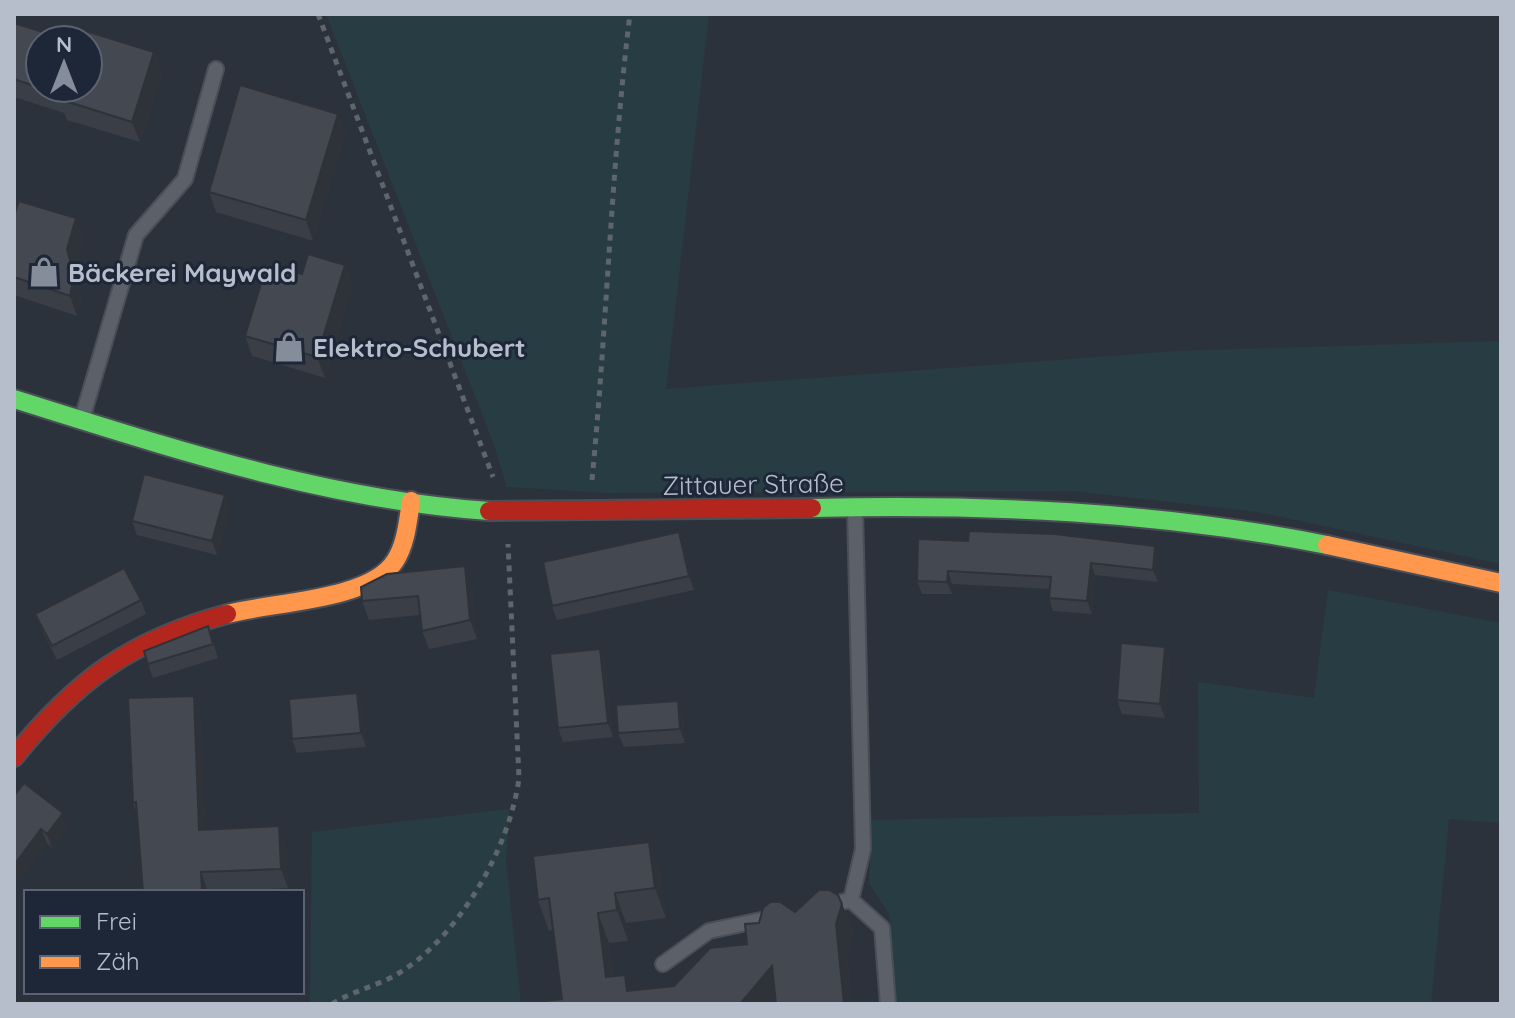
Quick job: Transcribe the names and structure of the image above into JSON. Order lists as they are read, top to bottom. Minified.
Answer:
{"streets":{"main road":["Zittauer Straße"]},"places":{"shop":["Bäckerei Maywald","Elektro-Schubert"]},"legend":["Frei","Zäh"],"north":"top"}
